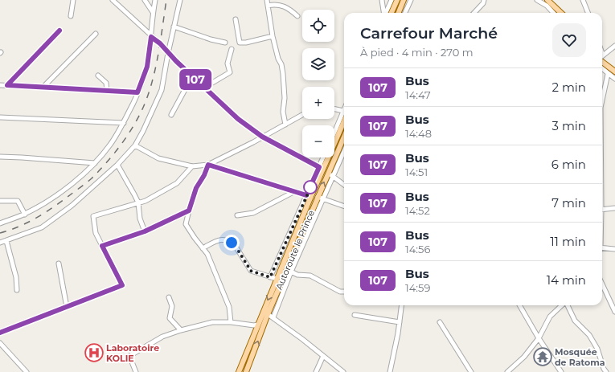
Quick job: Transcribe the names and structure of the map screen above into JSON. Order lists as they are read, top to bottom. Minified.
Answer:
{"streets":{"main road":["Autoroute le Prince"]},"places":{"hospital":["Laboratoire KOLIE"],"temple":["Mosquée de Ratoma"]},"lines":["bus line 107"],"page":{"on_map":"107","map_buttons":["+","−"],"heading":["Carrefour Marché","À pied · 4 min · 270 m"],"list":[{"mark":"107","name":"Bus","note":"14:47","value":"2 min"},{"mark":"107","name":"Bus","note":"14:48","value":"3 min"},{"mark":"107","name":"Bus","note":"14:51","value":"6 min"},{"mark":"107","name":"Bus","note":"14:52","value":"7 min"},{"mark":"107","name":"Bus","note":"14:56","value":"11 min"},{"mark":"107","name":"Bus","note":"14:59","value":"14 min"}]}}
